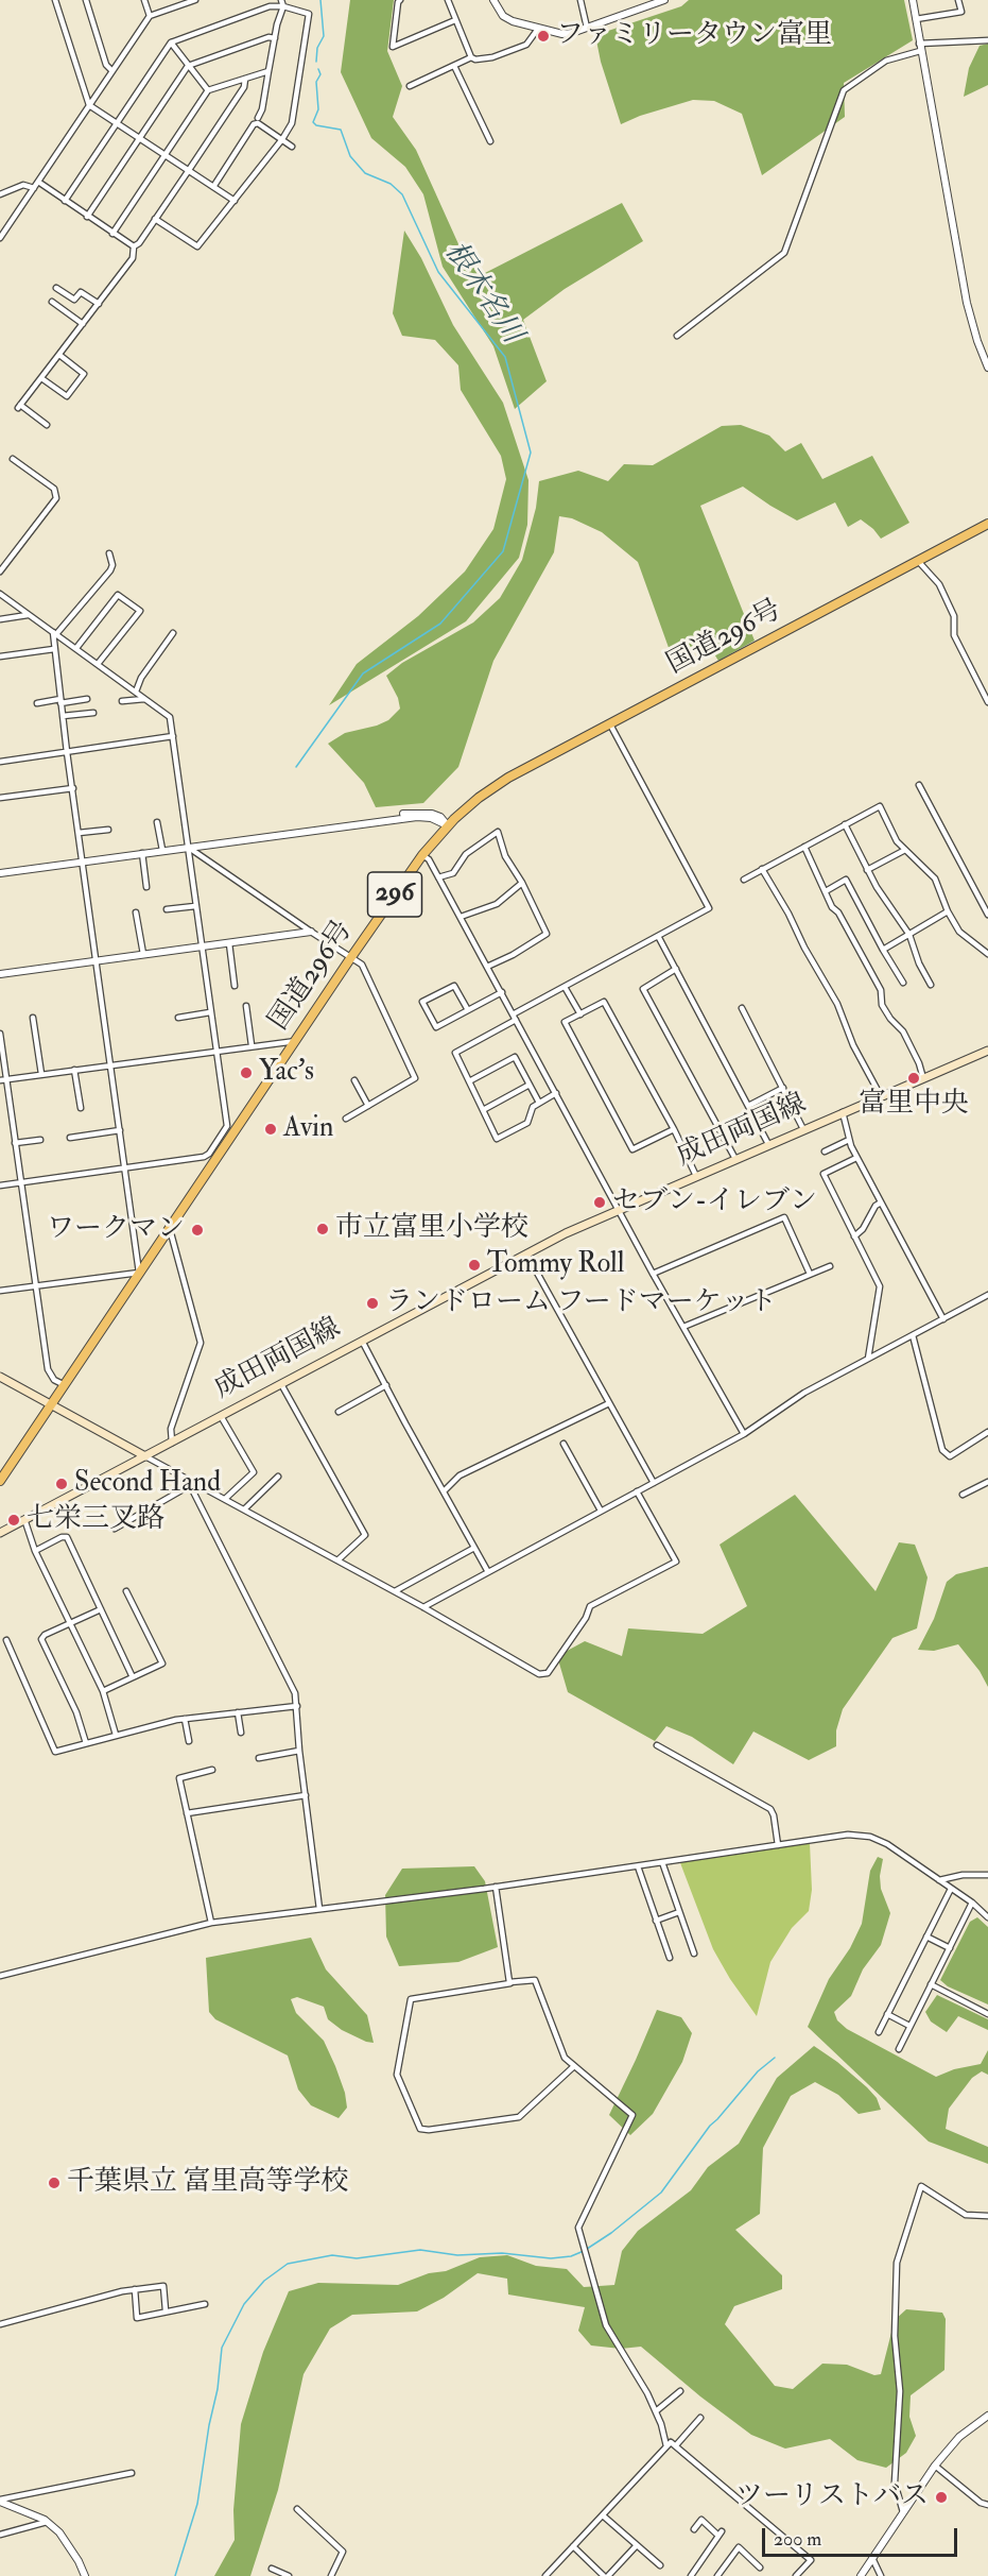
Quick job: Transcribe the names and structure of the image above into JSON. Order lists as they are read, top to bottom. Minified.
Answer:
{"streets":{"highway":["国道296号","296"],"main road":["成田両国線"]},"water":["根木名川"],"places":["ファミリータウン富里","Yac's","富里中央","Avin","セブン-イレブン","市立富里小学校","ワークマン","Tommy Roll","ランドローム フードマーケット","Second Hand","七栄三叉路","千葉県立 富里高等学校","ツーリストバス"],"scale_bar":"200 m"}
